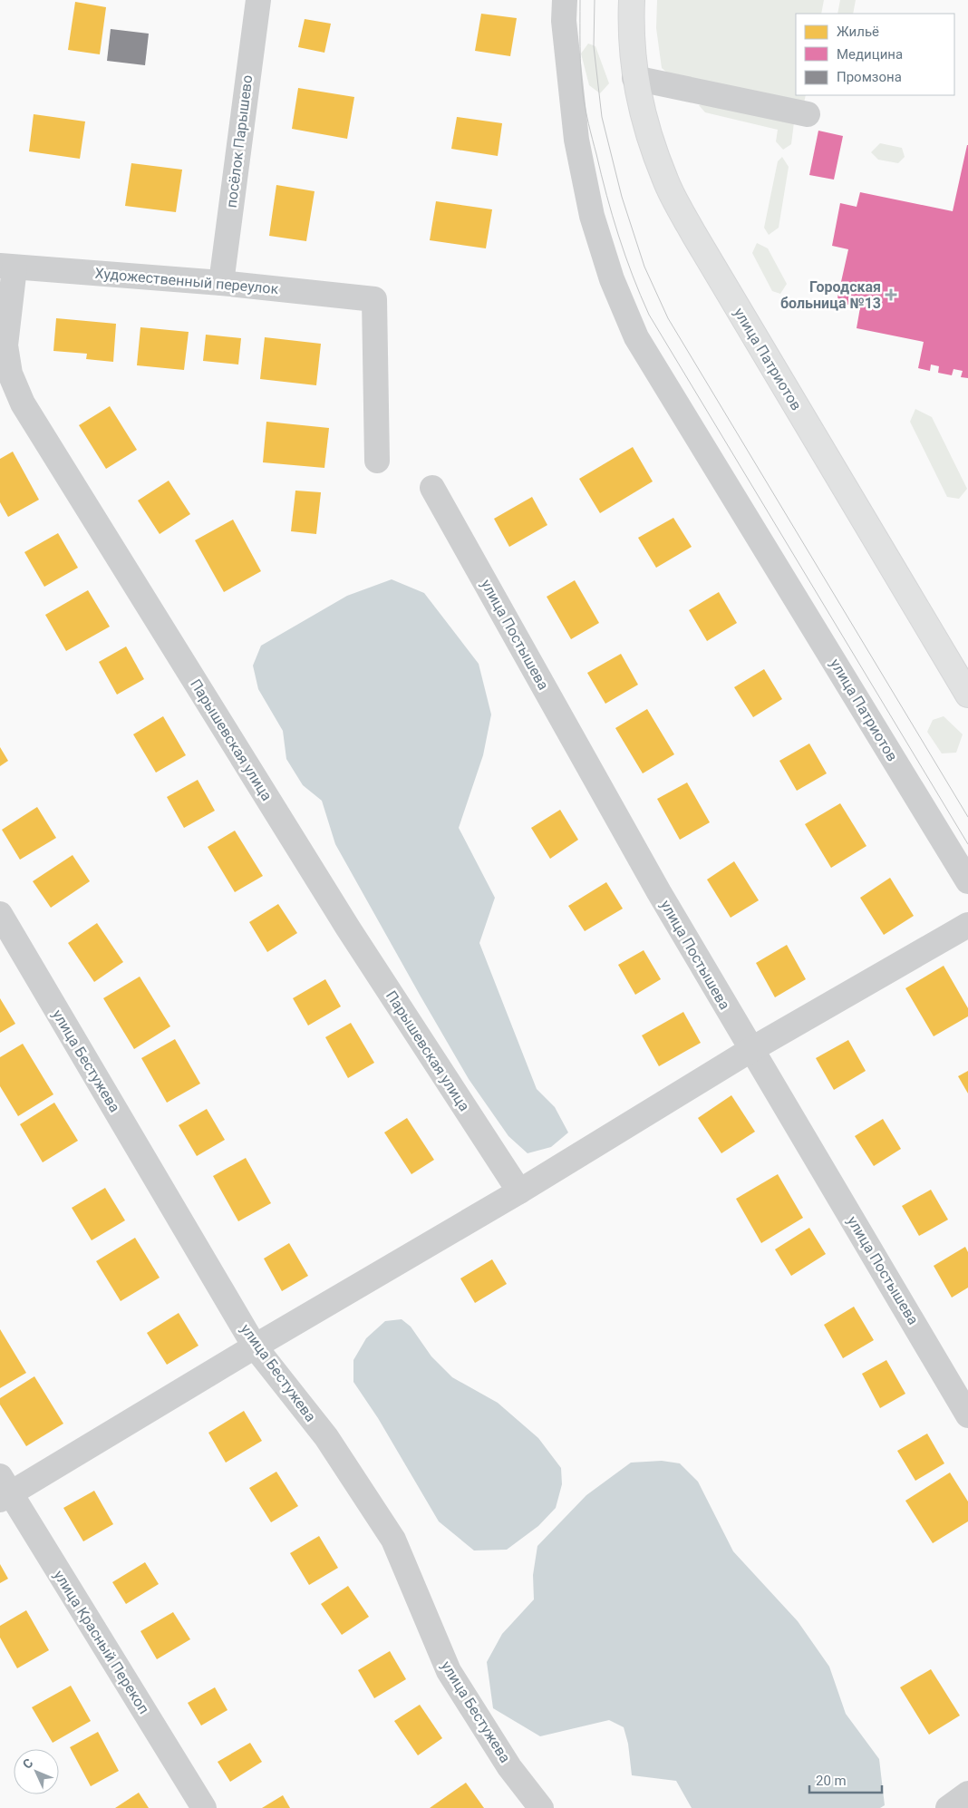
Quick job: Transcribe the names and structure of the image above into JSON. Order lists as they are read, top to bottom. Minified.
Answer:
{"streets":{"main road":["улица Патриотов"],"street":["посёлок Парышево","Художественный переулок","улица Постышева","Парышевская улица","улица Бестужева","улица Красный Перекоп"]},"crossings":[["посёлок Парышево","Художественный переулок"],["Художественный переулок","Парышевская улица"]],"places":{"health":["Городская больница №13"]},"legend":["Жильё","Медицина","Промзона"],"scale_bar":"20 m","north":"top left"}
